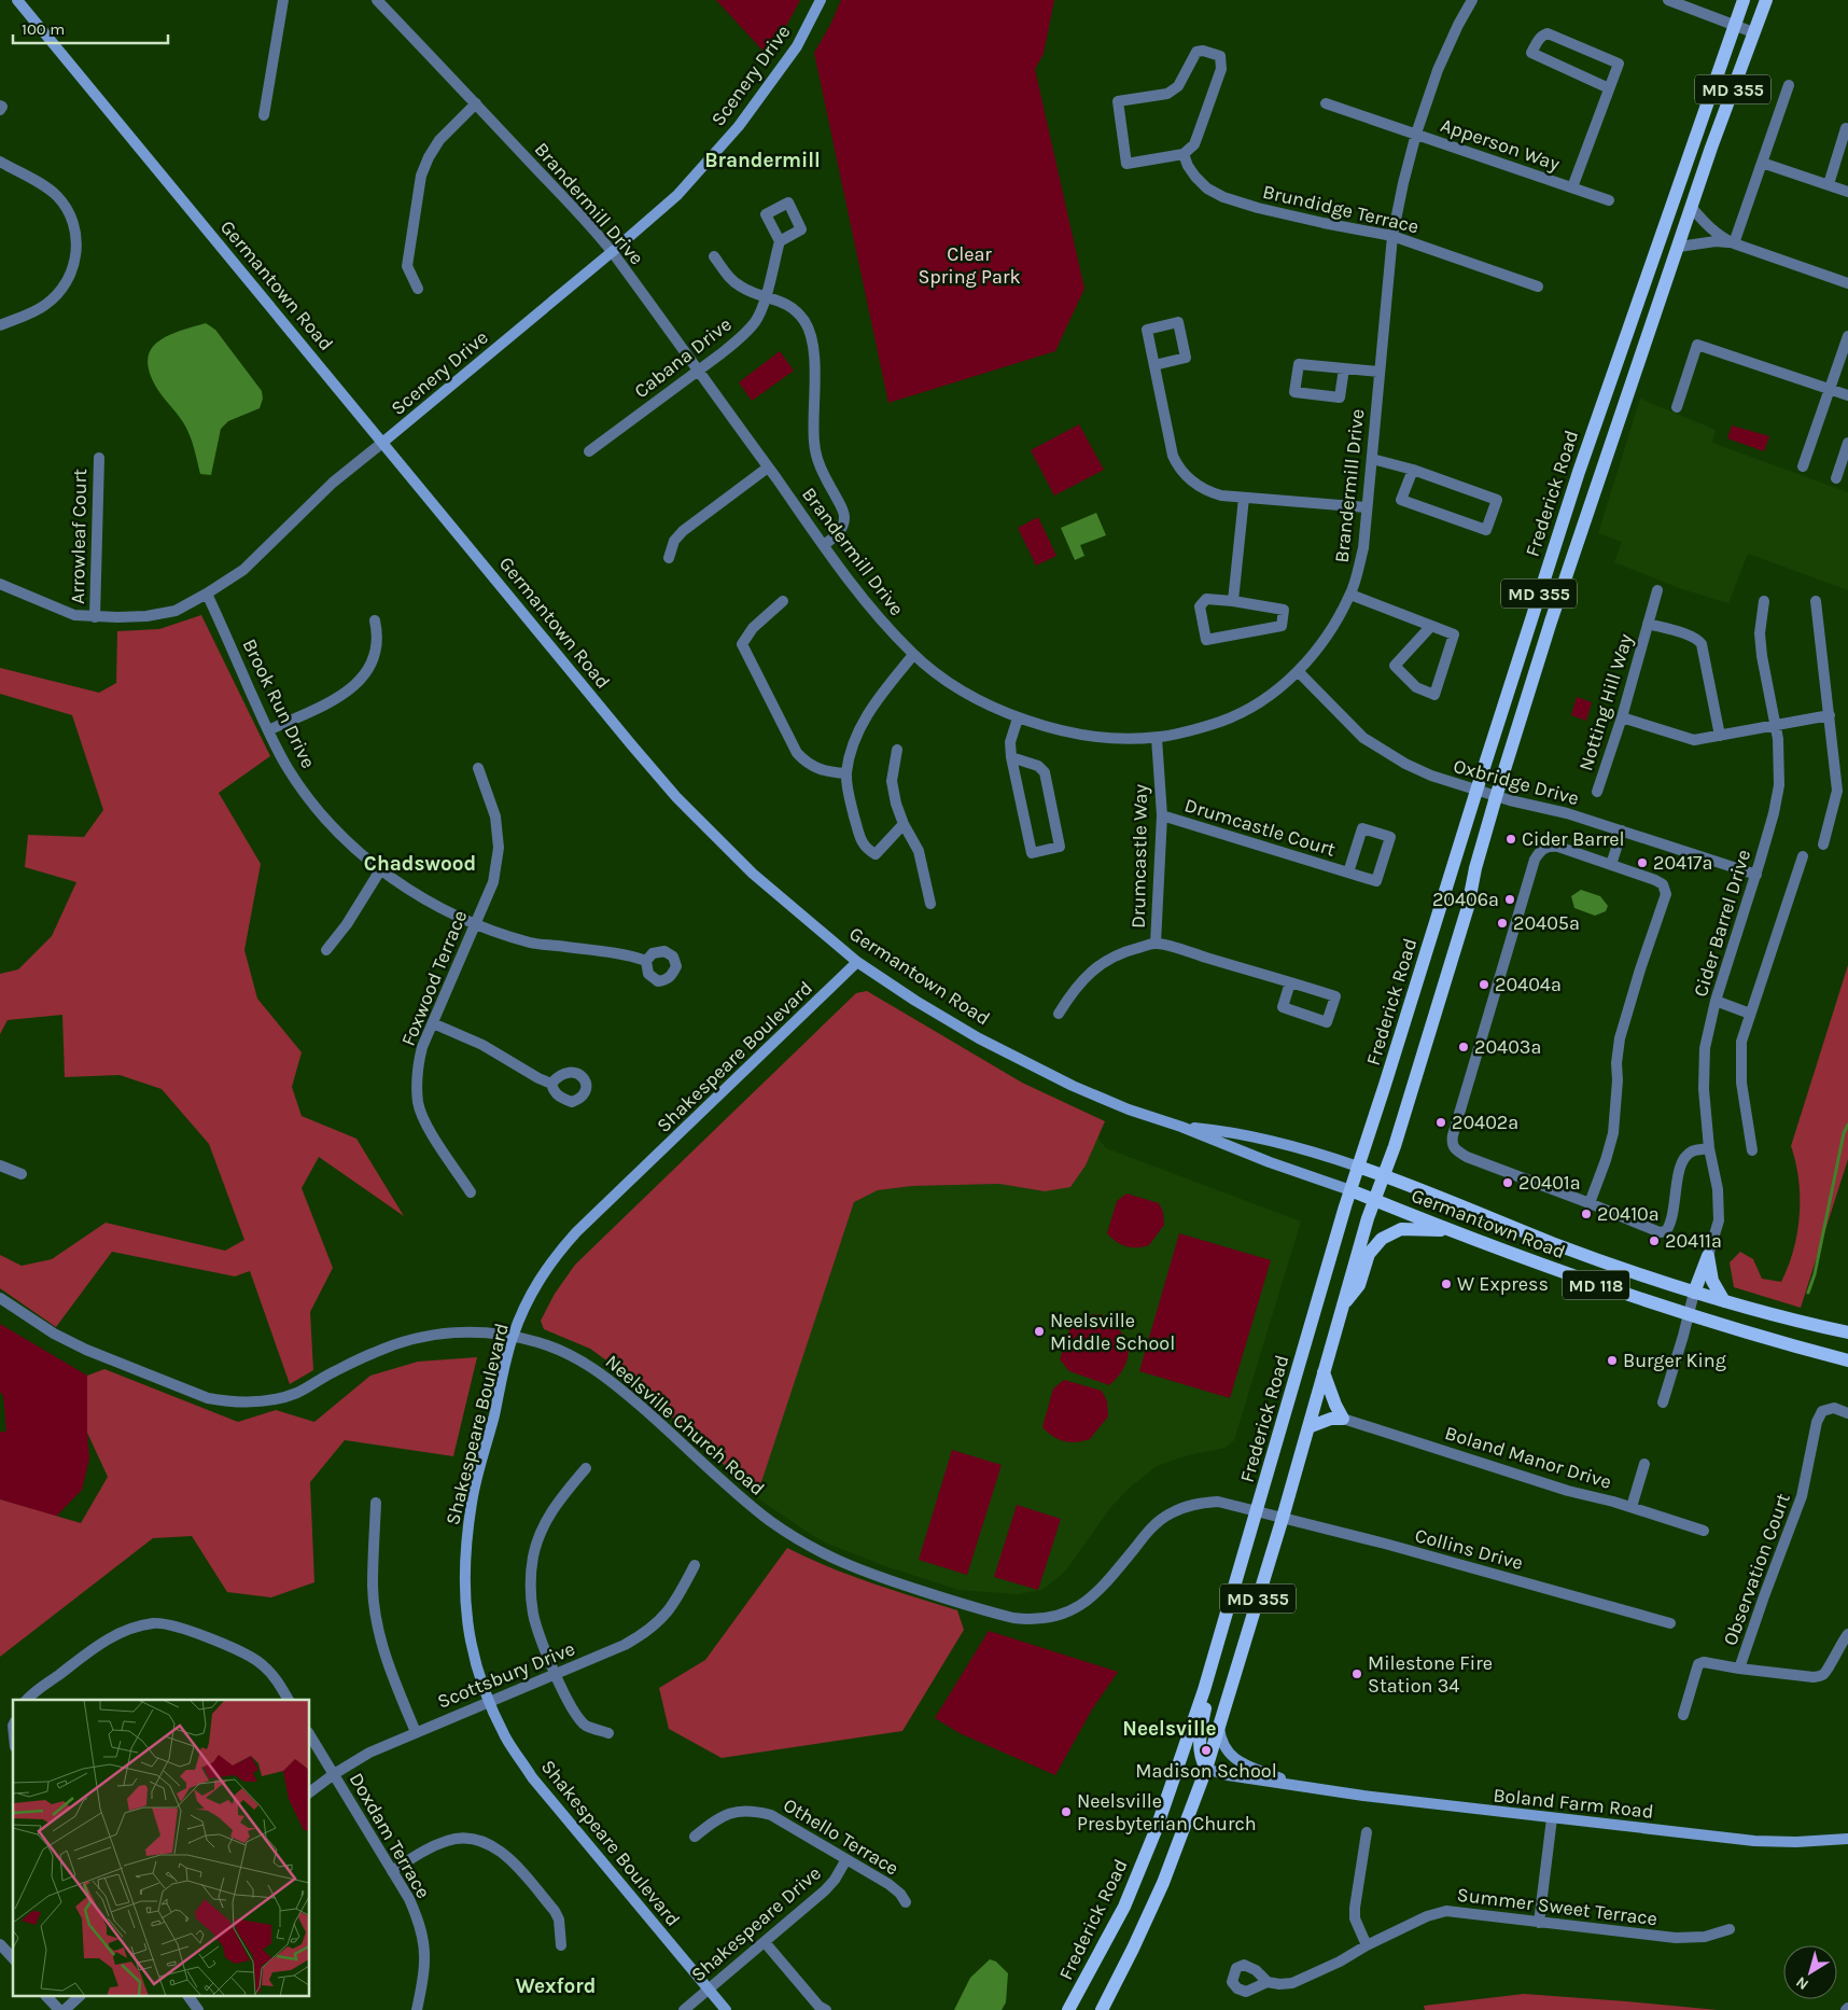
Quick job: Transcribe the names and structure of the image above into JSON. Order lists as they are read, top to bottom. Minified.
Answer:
{"streets":{"main road":["MD 355","Germantown Road","Frederick Road","MD 118"],"street":["Scenery Drive","Apperson Way","Brandermill Drive","Brundidge Terrace","Cabana Drive","Arrowleaf Court","Notting Hill Way","Brook Run Drive","Oxbridge Drive","Drumcastle Court","Drumcastle Way","Cider Barrel Drive","Foxwood Terrace","Shakespeare Boulevard","Neelsville Church Road","Boland Manor Drive","Collins Drive","Observation Court","Scottsbury Drive","Boland Farm Road","Doxdam Terrace","Othello Terrace","Summer Sweet Terrace","Shakespeare Drive"]},"crossings":[["Scenery Drive","Brandermill Drive"],["Scenery Drive","Germantown Road"],["Scenery Drive","Arrowleaf Court"],["Scenery Drive","Brook Run Drive"],["Apperson Way","Brandermill Drive"],["Brandermill Drive","Brundidge Terrace"],["Brandermill Drive","Cabana Drive"],["Brandermill Drive","Oxbridge Drive"],["Brandermill Drive","Drumcastle Way"],["Germantown Road","Frederick Road"],["Germantown Road","Shakespeare Boulevard"],["Frederick Road","Oxbridge Drive"],["Frederick Road","Neelsville Church Road"],["Frederick Road","Collins Drive"],["Frederick Road","Boland Farm Road"],["Brook Run Drive","Foxwood Terrace"],["Oxbridge Drive","Cider Barrel Drive"],["Drumcastle Court","Drumcastle Way"],["Shakespeare Boulevard","Neelsville Church Road"],["Shakespeare Boulevard","Scottsbury Drive"],["Shakespeare Boulevard","Shakespeare Drive"],["Neelsville Church Road","Collins Drive"],["Scottsbury Drive","Doxdam Terrace"],["Othello Terrace","Shakespeare Drive"]],"districts":["Brandermill","Chadswood","Neelsville","Wexford"],"parks":["Clear Spring Park"],"places":["Cider Barrel","20417a","20406a","20405a","20404a","20403a","20402a","20401a","20410a","20411a","W Express","Neelsville Middle School","Burger King","Milestone Fire Station 34","Madison School","Neelsville Presbyterian Church"],"scale_bar":"100 m","north":"bottom left"}
